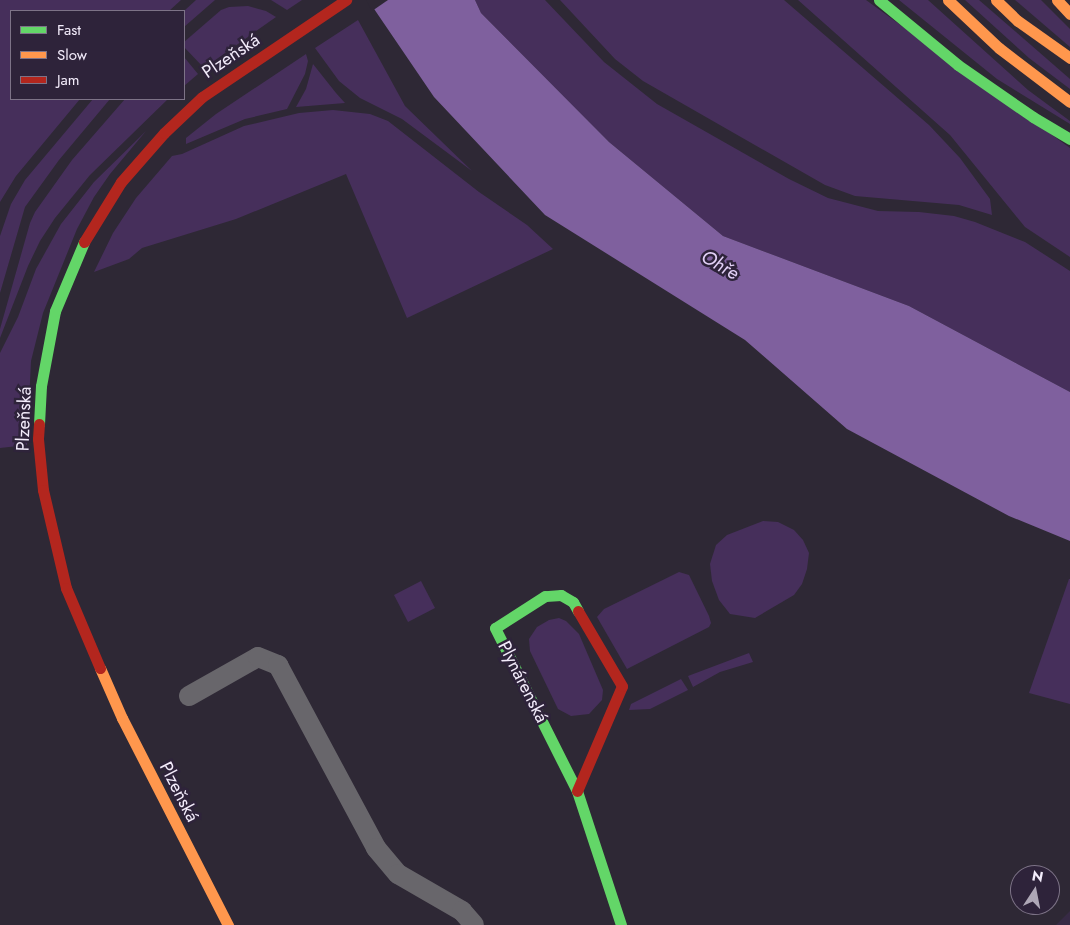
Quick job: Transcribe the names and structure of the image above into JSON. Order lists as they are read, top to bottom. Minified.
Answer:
{"streets":{"main road":["Plzeňská","Plynárenská"]},"water":["Ohře"],"legend":["Fast","Slow","Jam"],"north":"top"}
